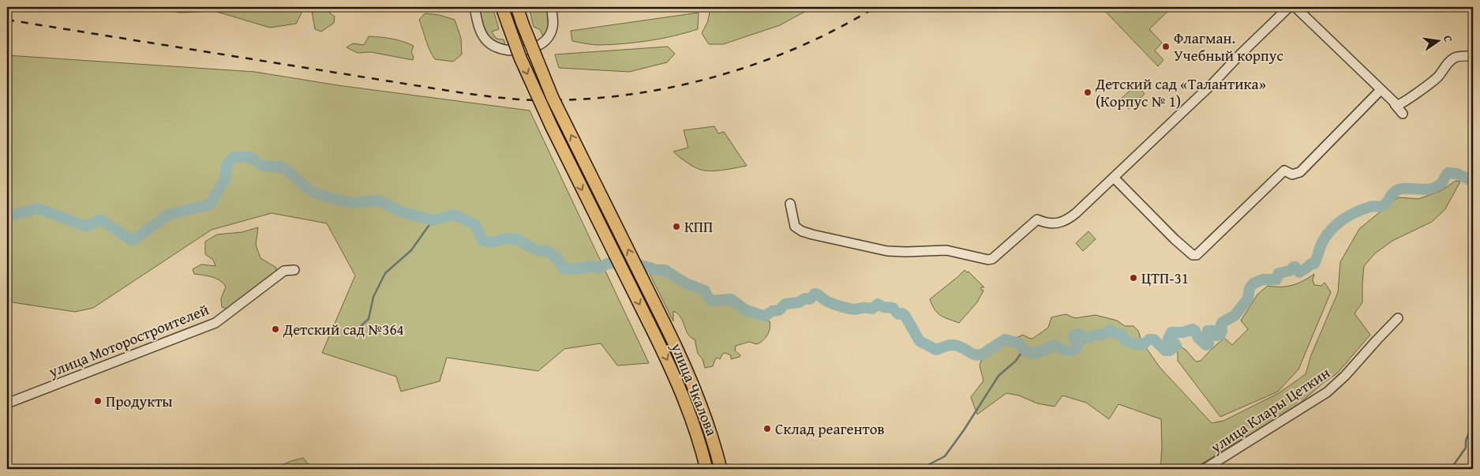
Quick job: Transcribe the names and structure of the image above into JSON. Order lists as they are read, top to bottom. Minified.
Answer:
{"streets":{"main road":["улица Чкалова"],"street":["улица Моторостроителей","улица Клары Цеткин"]},"places":["Флагман. Учебный корпус","Детский сад «Талантика» (Корпус № 1)","КПП","ЦТП-31","Детский сад №364","Продукты","Склад реагентов"],"north":"right"}
